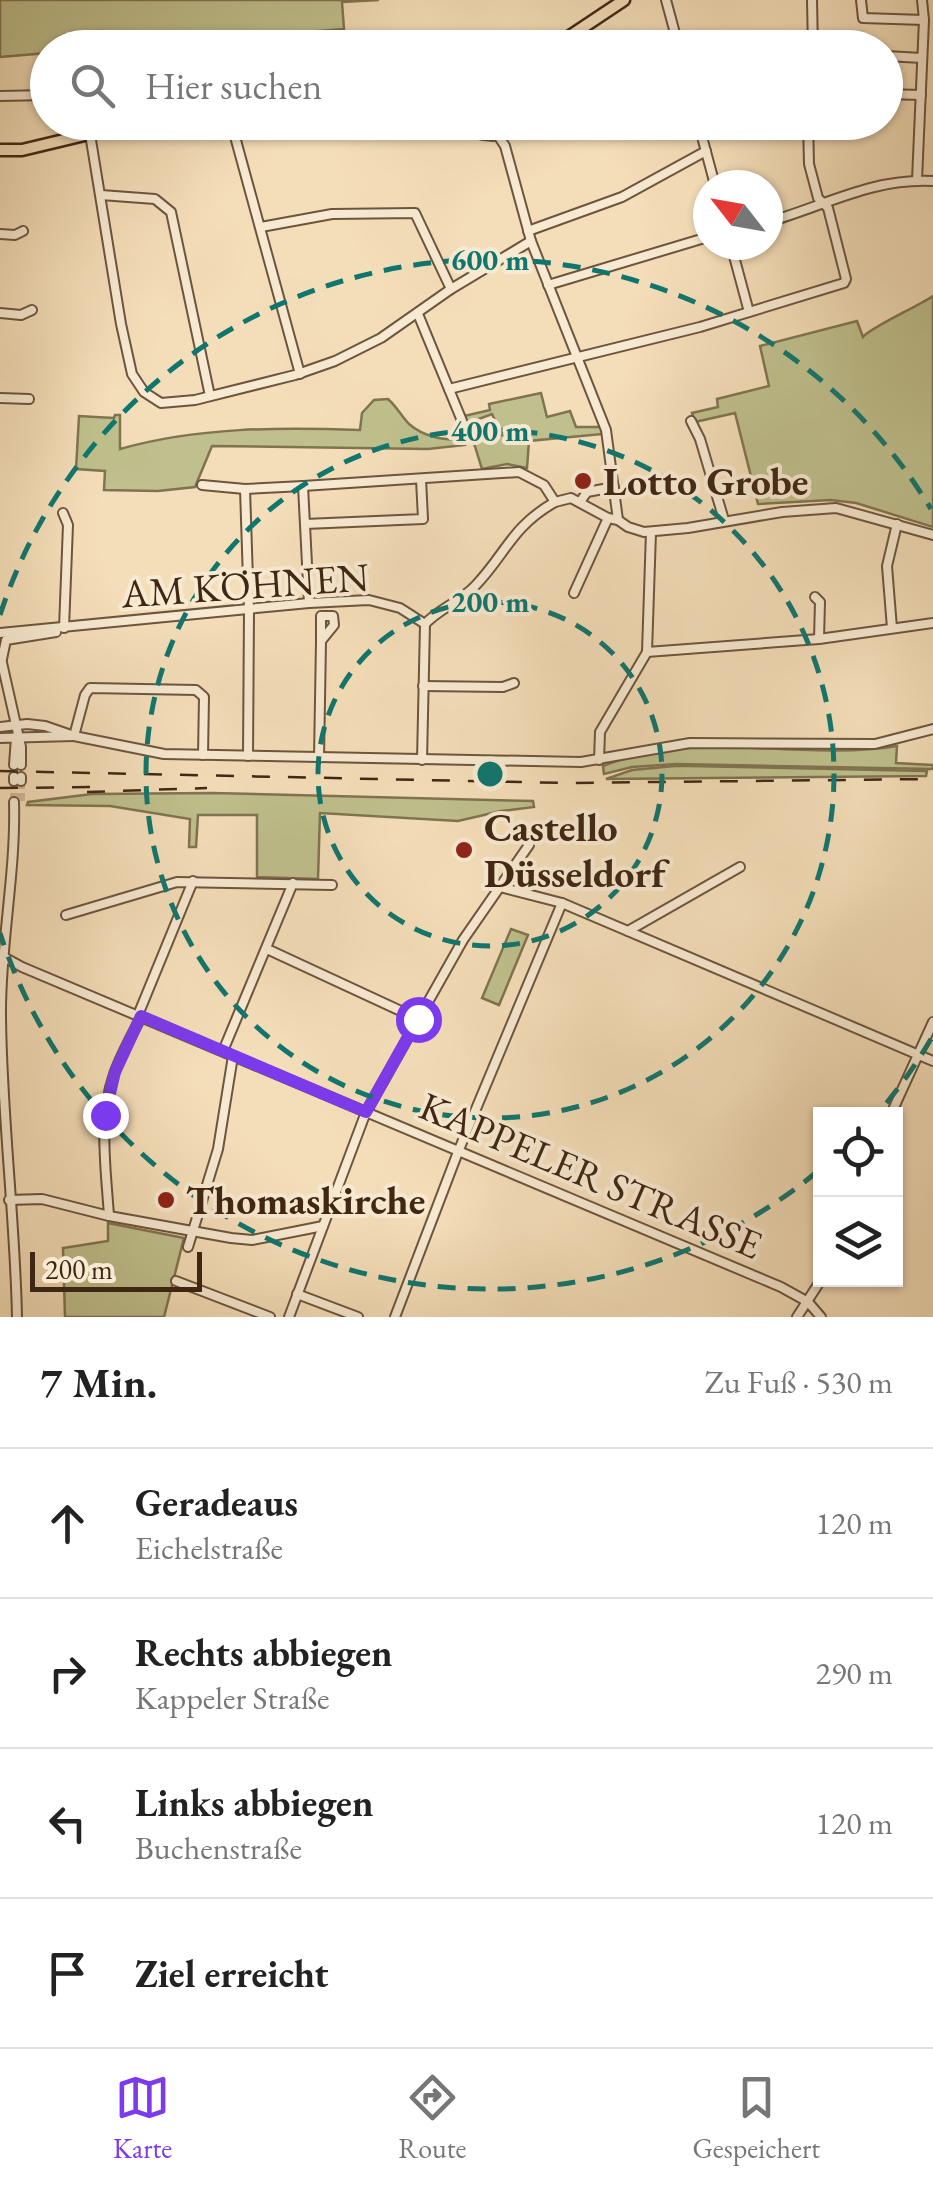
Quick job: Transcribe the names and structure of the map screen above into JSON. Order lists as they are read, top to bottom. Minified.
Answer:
{"streets":{"street":["AM KÖHNEN","KAPPELER STRASSE"]},"places":["Lotto Grobe","Castello Düsseldorf","Thomaskirche"],"scale_bar":"200 m","north":"top left","page":{"search":"Hier suchen","scale":"200 m","heading":["7 Min.","Zu Fuß · 530 m"],"list":[["Geradeaus","Eichelstraße","120 m"],["Rechts abbiegen","Kappeler Straße","290 m"],["Links abbiegen","Buchenstraße","120 m"],"Ziel erreicht"],"nav":["Karte","Route","Gespeichert"]},"rings":["600 m","400 m","200 m"]}
